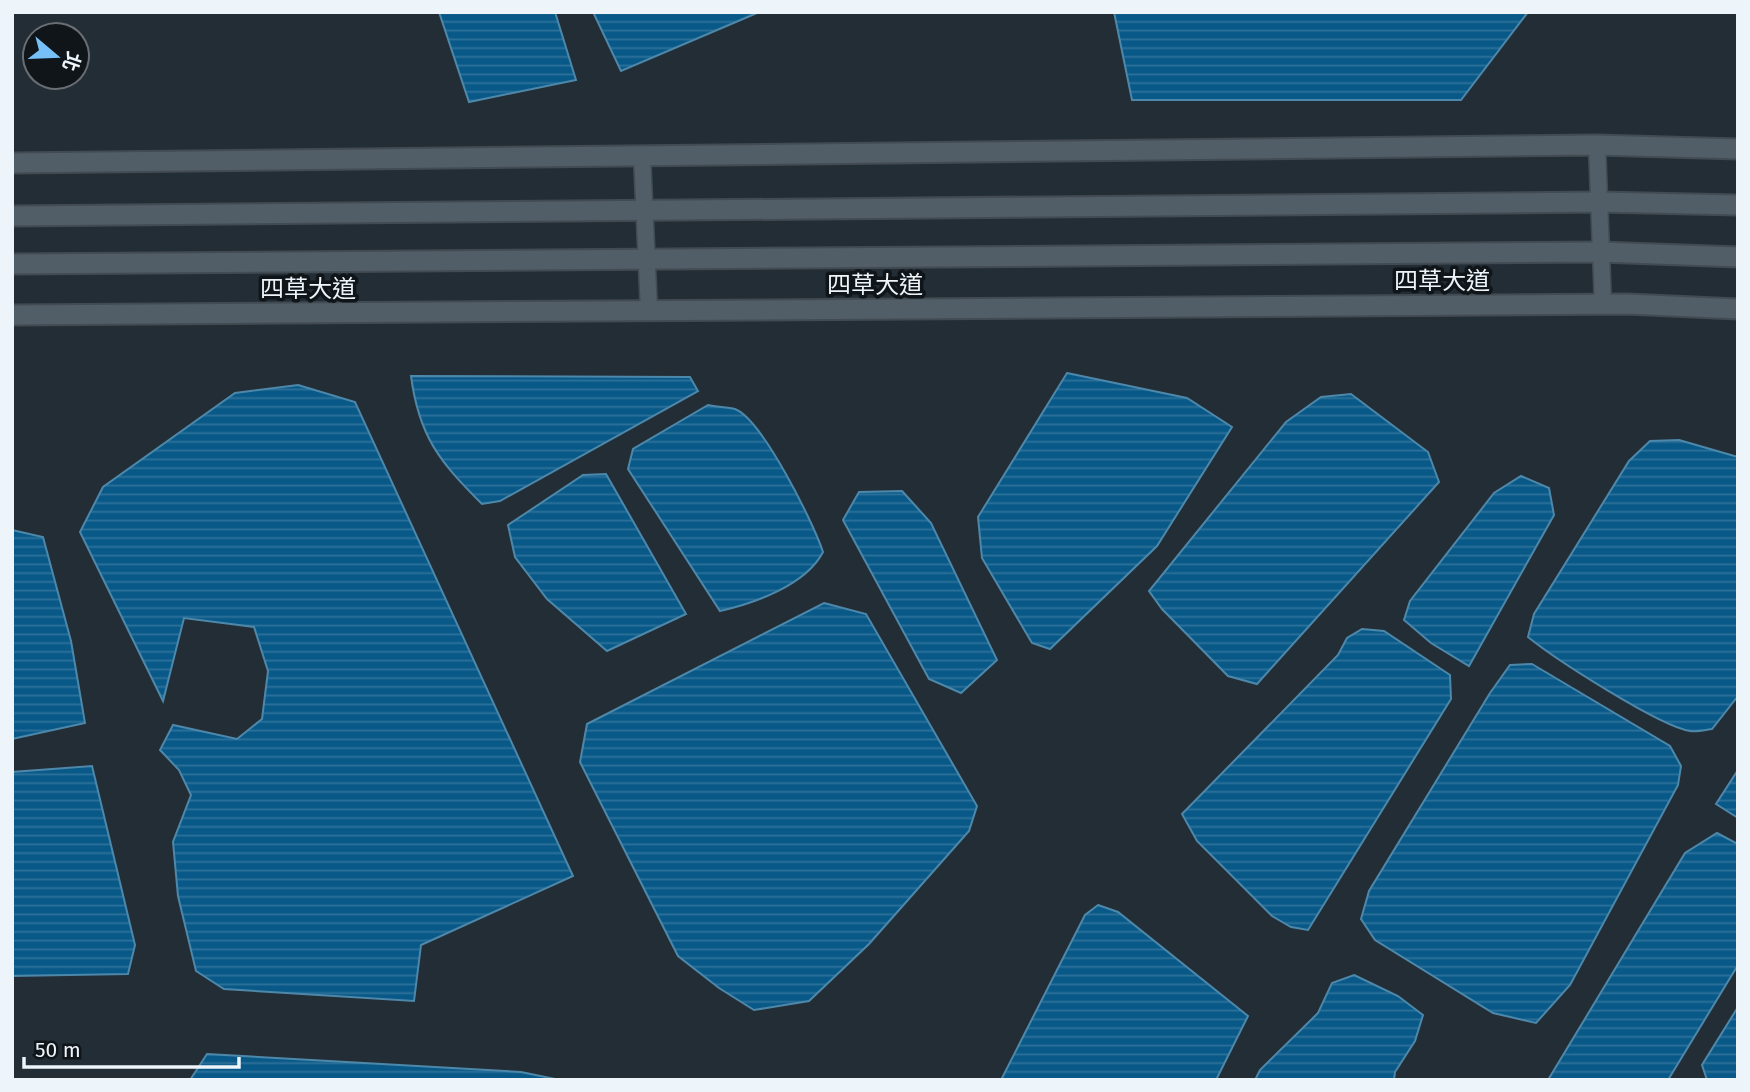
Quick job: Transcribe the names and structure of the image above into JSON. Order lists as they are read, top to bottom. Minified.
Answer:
{"streets":{"street":["四草大道"]},"scale_bar":"50 m","north":"right"}
